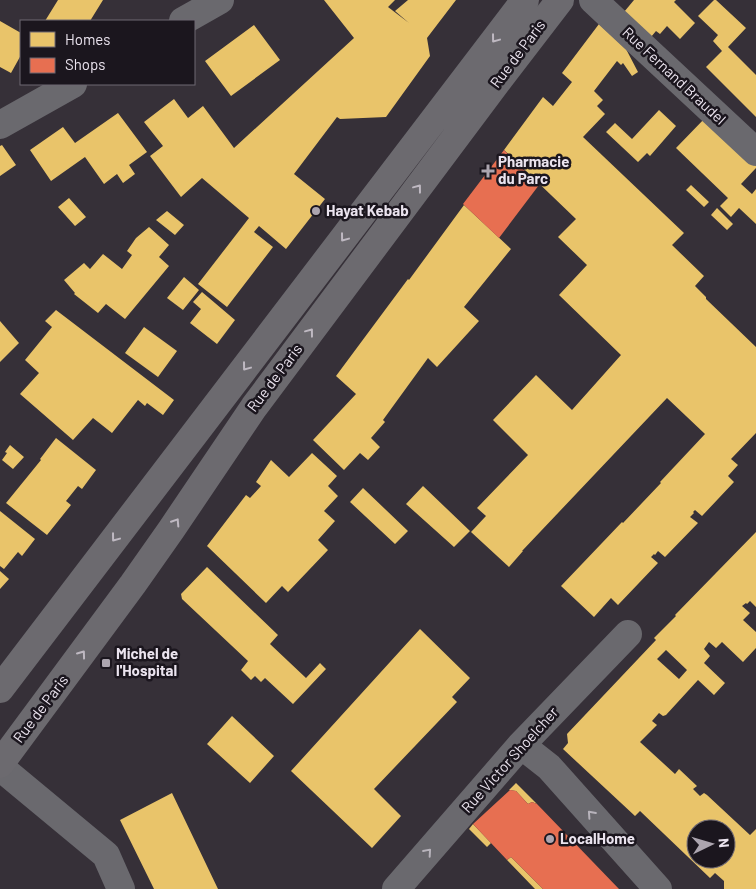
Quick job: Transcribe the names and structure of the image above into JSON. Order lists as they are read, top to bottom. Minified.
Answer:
{"streets":{"main road":["Rue de Paris"],"street":["Rue Fernand Braudel","Rue Victor Shoelcher"]},"one_way":["Rue Victor Shoelcher"],"places":{"health":["Pharmacie du Parc"],"other":["Hayat Kebab","LocalHome"],"transit":["Michel de l'Hospital"]},"legend":["Homes","Shops"],"north":"right"}
